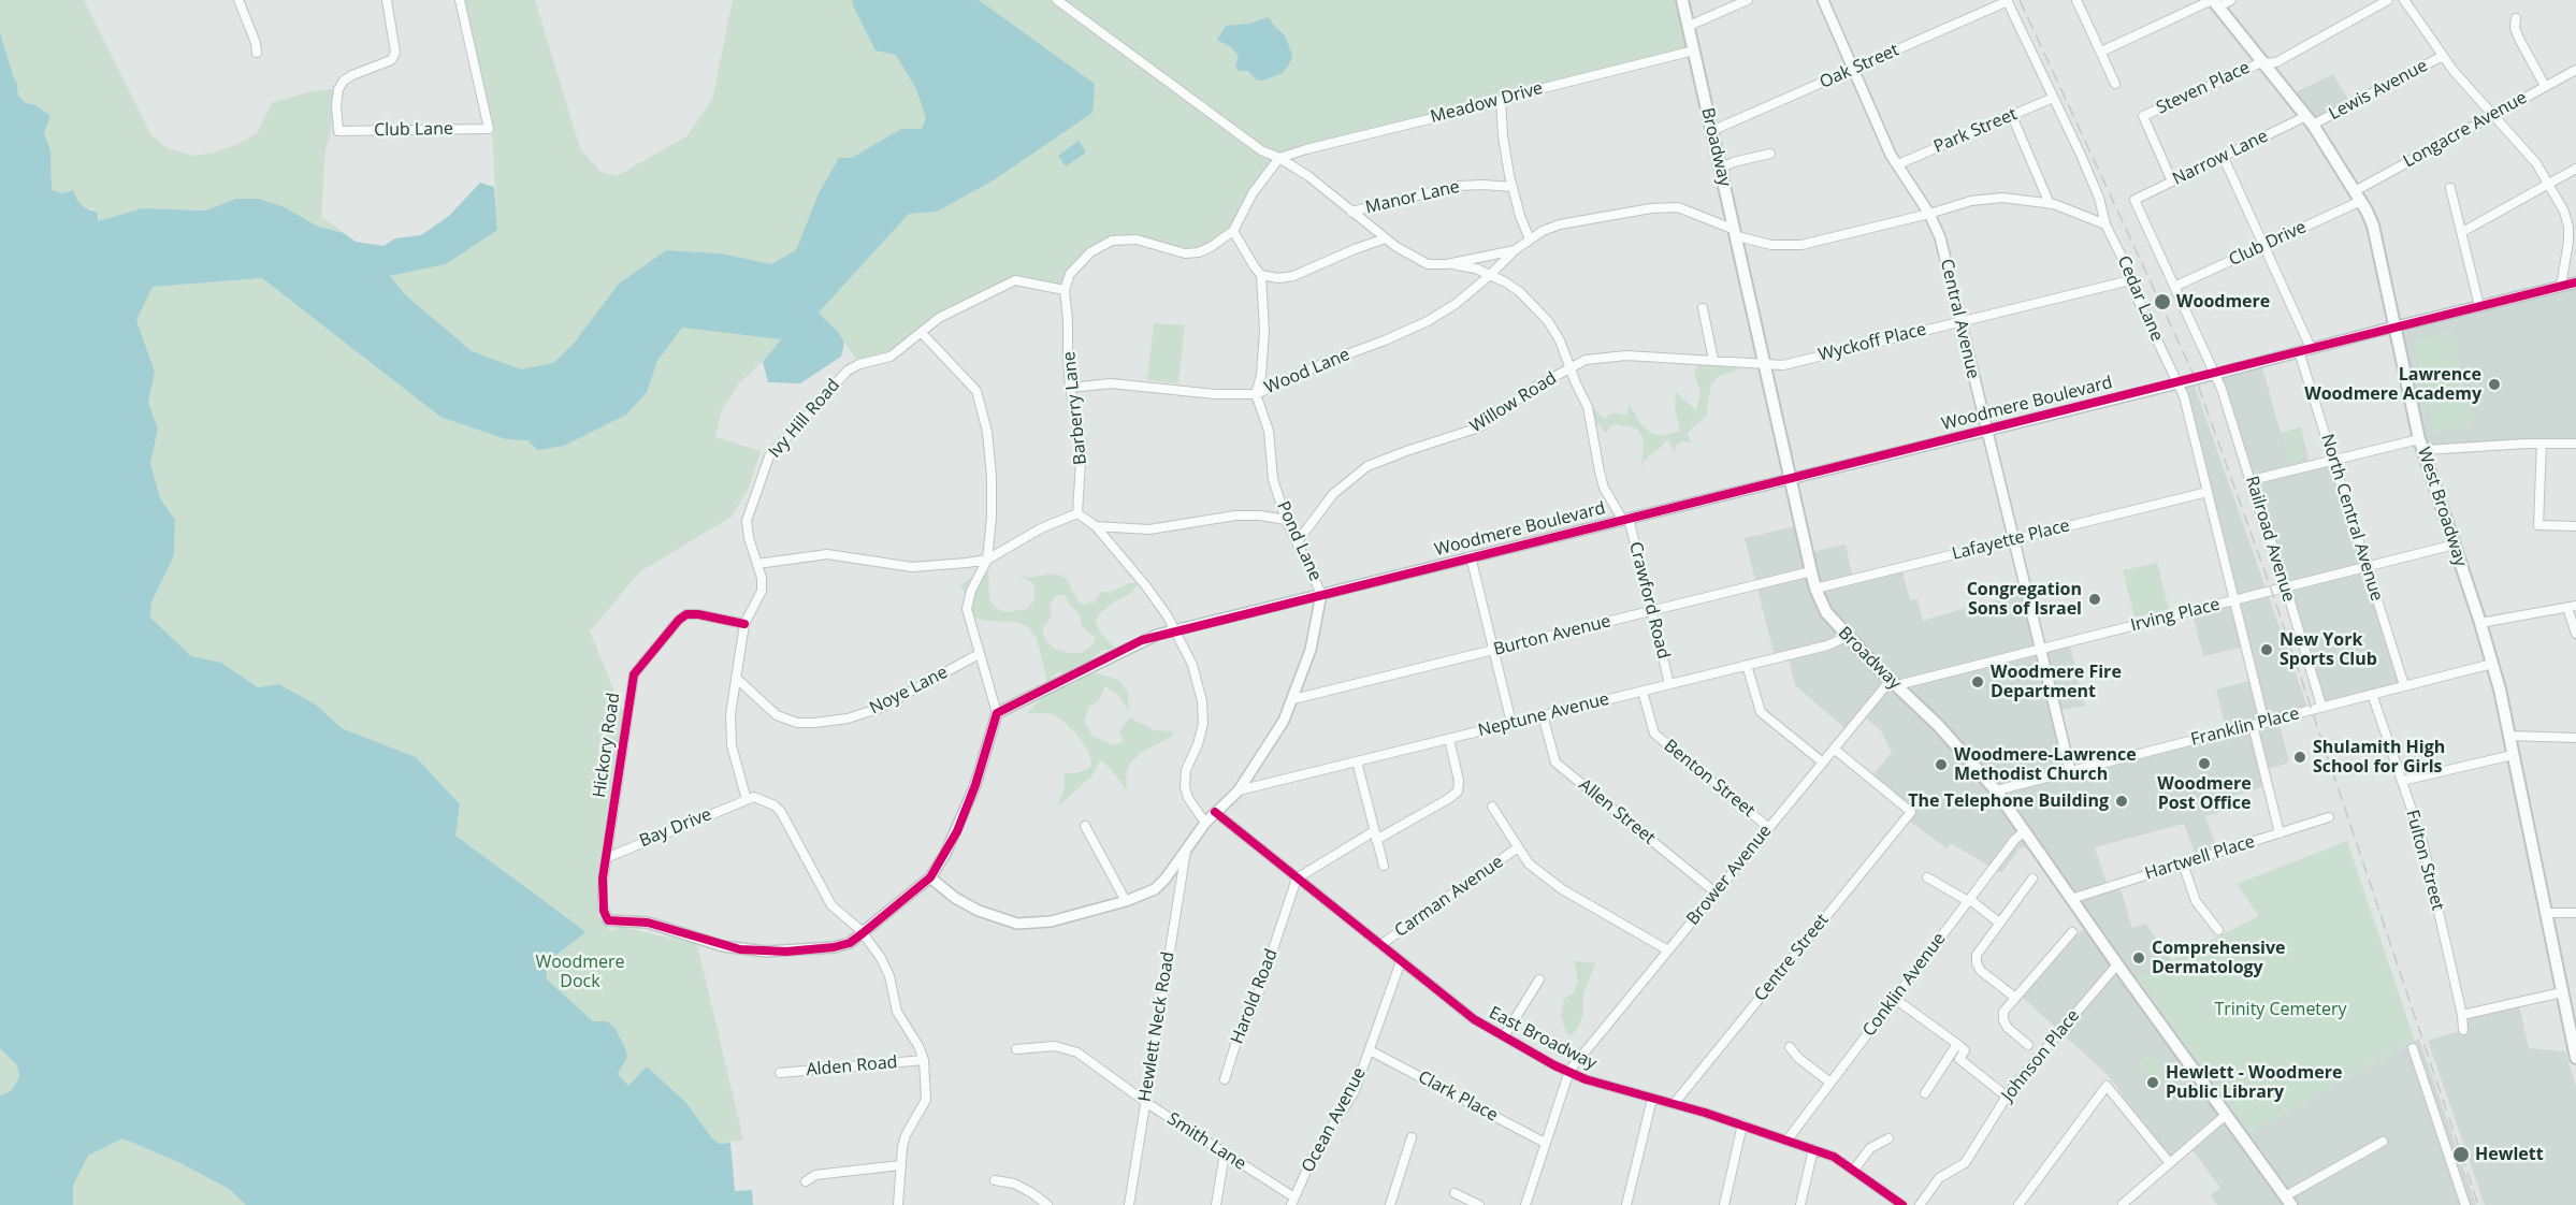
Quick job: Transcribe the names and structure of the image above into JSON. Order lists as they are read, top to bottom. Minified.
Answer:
{"streets":{"main road":["Broadway","West Broadway"],"street":["Oak Street","Steven Place","Lewis Avenue","Meadow Drive","Club Lane","Longacre Avenue","Park Street","Narrow Lane","Manor Lane","Club Drive","Cedar Lane","Central Avenue","Wyckoff Place","Wood Lane","Willow Road","Woodmere Boulevard","Barberry Lane","Ivy Hill Road","North Central Avenue","Railroad Avenue","Lafayette Place","Pond Lane","Crawford Road","Irving Place","Burton Avenue","Noye Lane","Neptune Avenue","Franklin Place","Hickory Road","Benton Street","Allen Street","Bay Drive","Hartwell Place","Fulton Street","Brower Avenue","Carman Avenue","Centre Street","Conklin Avenue","Harold Road","Hewlett Neck Road","East Broadway","Johnson Place","Alden Road","Clark Place","Ocean Avenue","Smith Lane"]},"crossings":[["Oak Street","Broadway"],["Oak Street","Cedar Lane"],["Oak Street","Central Avenue"],["Steven Place","Narrow Lane"],["Steven Place","West Broadway"],["Lewis Avenue","Narrow Lane"],["Lewis Avenue","West Broadway"],["Meadow Drive","Broadway"],["Meadow Drive","Crawford Road"],["Longacre Avenue","Club Drive"],["Longacre Avenue","West Broadway"],["Park Street","Cedar Lane"],["Park Street","Central Avenue"],["Broadway","Wyckoff Place"],["Broadway","Willow Road"],["Broadway","Woodmere Boulevard"],["Broadway","Lafayette Place"],["Broadway","Irving Place"],["Broadway","Burton Avenue"],["Broadway","Neptune Avenue"],["Broadway","Franklin Place"],["Broadway","Hartwell Place"],["Broadway","Brower Avenue"],["Broadway","Conklin Avenue"],["Broadway","Johnson Place"],["Narrow Lane","West Broadway"],["Narrow Lane","Railroad Avenue"],["Manor Lane","Crawford Road"],["Club Drive","West Broadway"],["Club Drive","Railroad Avenue"],["Cedar Lane","Wyckoff Place"],["Cedar Lane","Woodmere Boulevard"],["Cedar Lane","Lafayette Place"],["Cedar Lane","Irving Place"],["Cedar Lane","Franklin Place"],["Central Avenue","Wyckoff Place"],["Central Avenue","Woodmere Boulevard"],["Central Avenue","Lafayette Place"],["Central Avenue","Irving Place"],["Central Avenue","Franklin Place"],["Wyckoff Place","Willow Road"],["Wood Lane","Barberry Lane"],["Wood Lane","Pond Lane"],["Wood Lane","Crawford Road"],["Willow Road","Pond Lane"],["Willow Road","Crawford Road"],["Woodmere Boulevard","West Broadway"],["Woodmere Boulevard","North Central Avenue"],["Woodmere Boulevard","Railroad Avenue"],["Woodmere Boulevard","Pond Lane"],["Woodmere Boulevard","Crawford Road"],["Barberry Lane","Ivy Hill Road"],["Ivy Hill Road","Noye Lane"],["Ivy Hill Road","Hickory Road"],["Ivy Hill Road","Bay Drive"],["West Broadway","Irving Place"],["West Broadway","Franklin Place"],["North Central Avenue","Irving Place"],["North Central Avenue","Franklin Place"],["Railroad Avenue","Irving Place"],["Railroad Avenue","Franklin Place"],["Crawford Road","Burton Avenue"],["Crawford Road","Neptune Avenue"],["Irving Place","Brower Avenue"],["Neptune Avenue","Benton Street"],["Neptune Avenue","Allen Street"],["Franklin Place","Fulton Street"],["Hickory Road","Bay Drive"],["Benton Street","Brower Avenue"],["Allen Street","Brower Avenue"],["Brower Avenue","Centre Street"],["Brower Avenue","East Broadway"],["Carman Avenue","East Broadway"],["Centre Street","East Broadway"],["Conklin Avenue","East Broadway"],["Harold Road","East Broadway"],["Hewlett Neck Road","Smith Lane"],["East Broadway","Ocean Avenue"],["Clark Place","Ocean Avenue"],["Ocean Avenue","Smith Lane"]],"parks":["Woodmere Dock","Trinity Cemetery"],"places":["Woodmere","Lawrence Woodmere Academy","Congregation Sons of Israel","New York Sports Club","Woodmere Fire Department","Shulamith High School for Girls","Woodmere Post Office","Woodmere-Lawrence Methodist Church","The Telephone Building","Comprehensive Dermatology","Hewlett - Woodmere Public Library","Hewlett"]}
